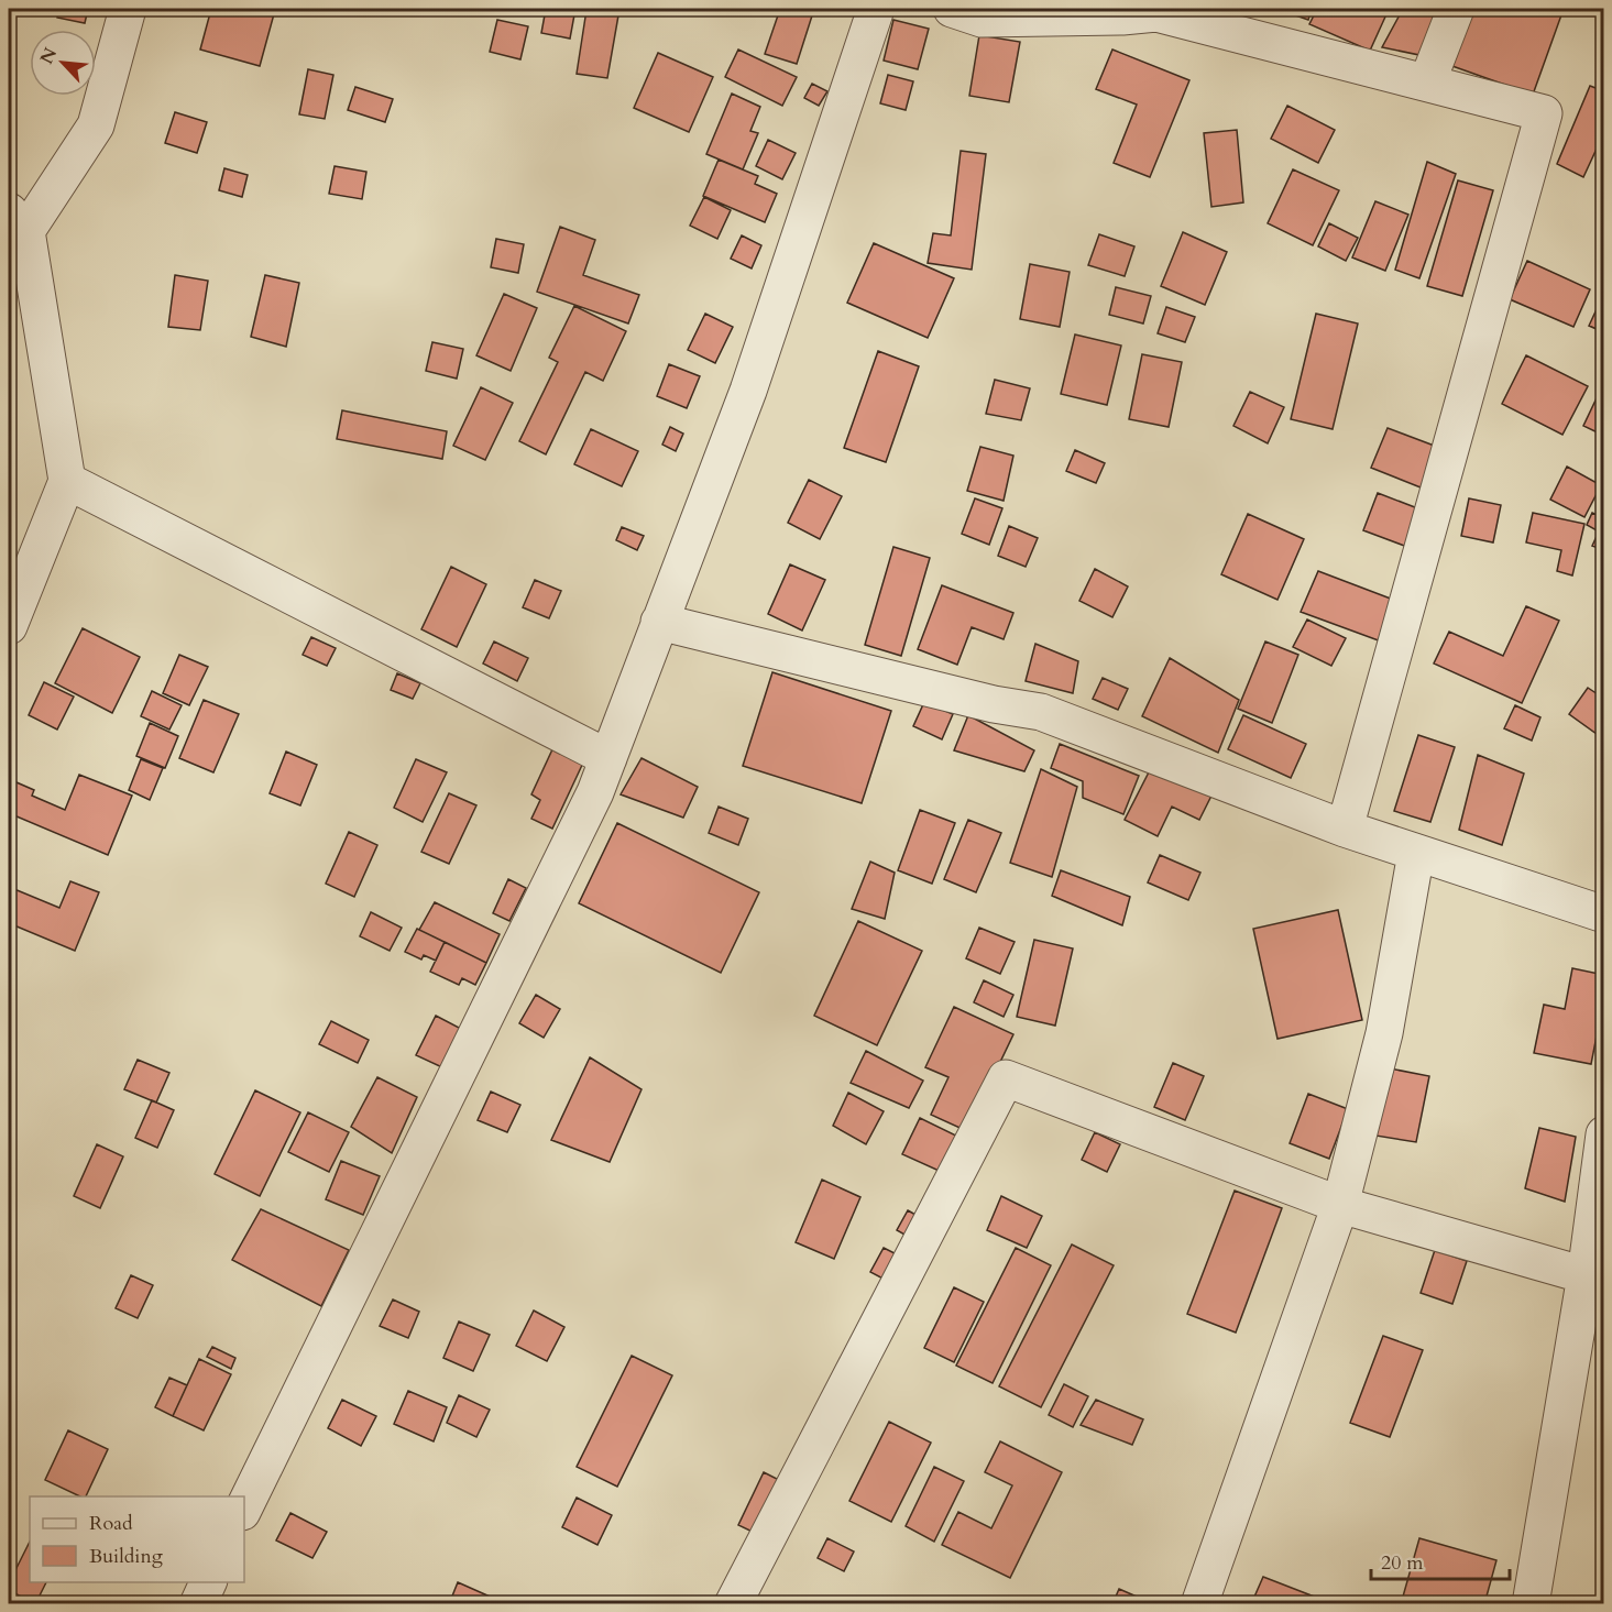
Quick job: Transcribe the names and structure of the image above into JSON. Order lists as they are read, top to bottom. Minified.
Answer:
{"legend":["Road","Building"],"scale_bar":"20 m","north":"top left"}
